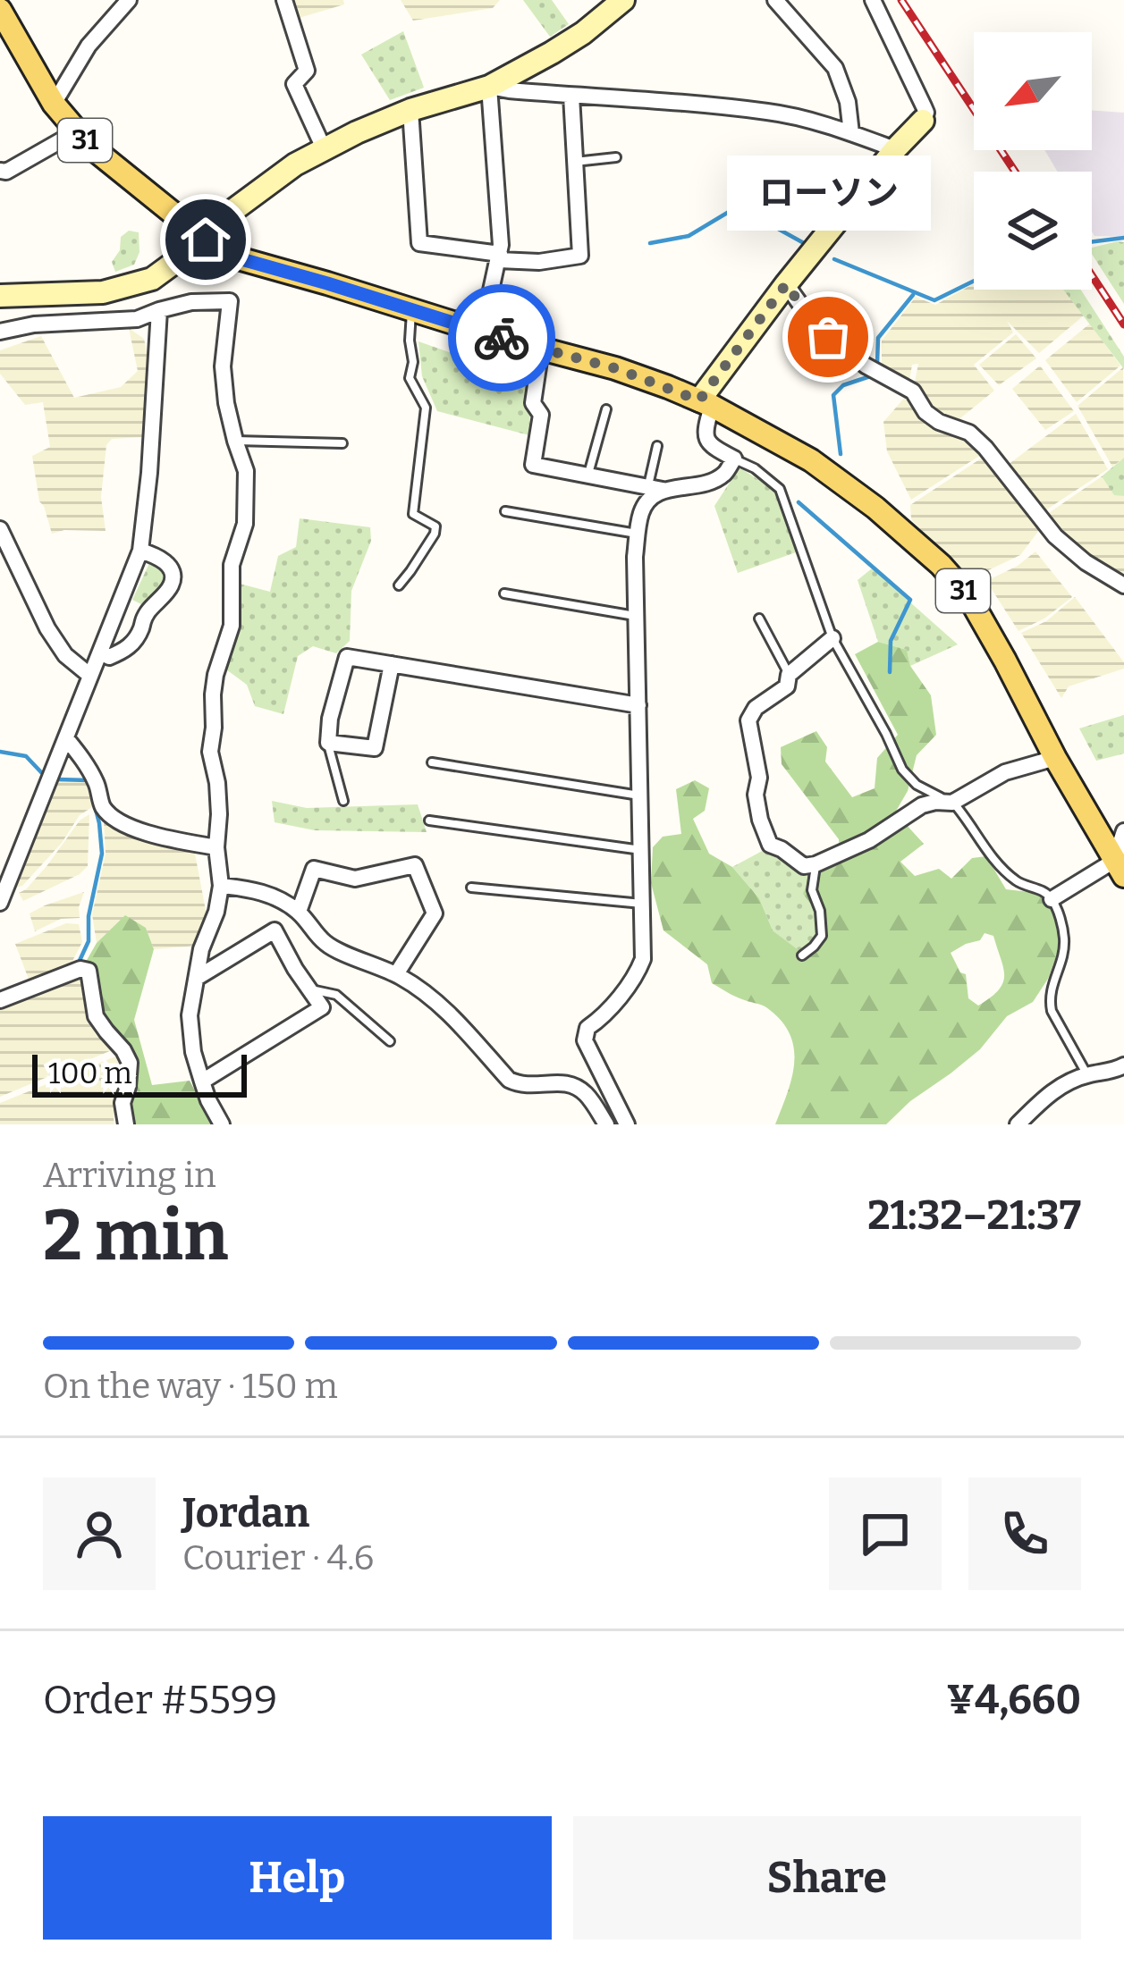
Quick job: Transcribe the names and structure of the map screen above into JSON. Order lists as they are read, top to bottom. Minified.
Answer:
{"streets":{"main road":["31"]},"places":["ローソン"],"scale_bar":"100 m","north":"bottom left","page":{"bubble":"ローソン","scale":"100 m","heading":["2 min","Arriving in","21:32–21:37"],"panel":["Jordan","Courier · 4.6","Order #5599","¥4,660"],"bar":"On the way · 150 m","buttons":["Help","Share"]}}
